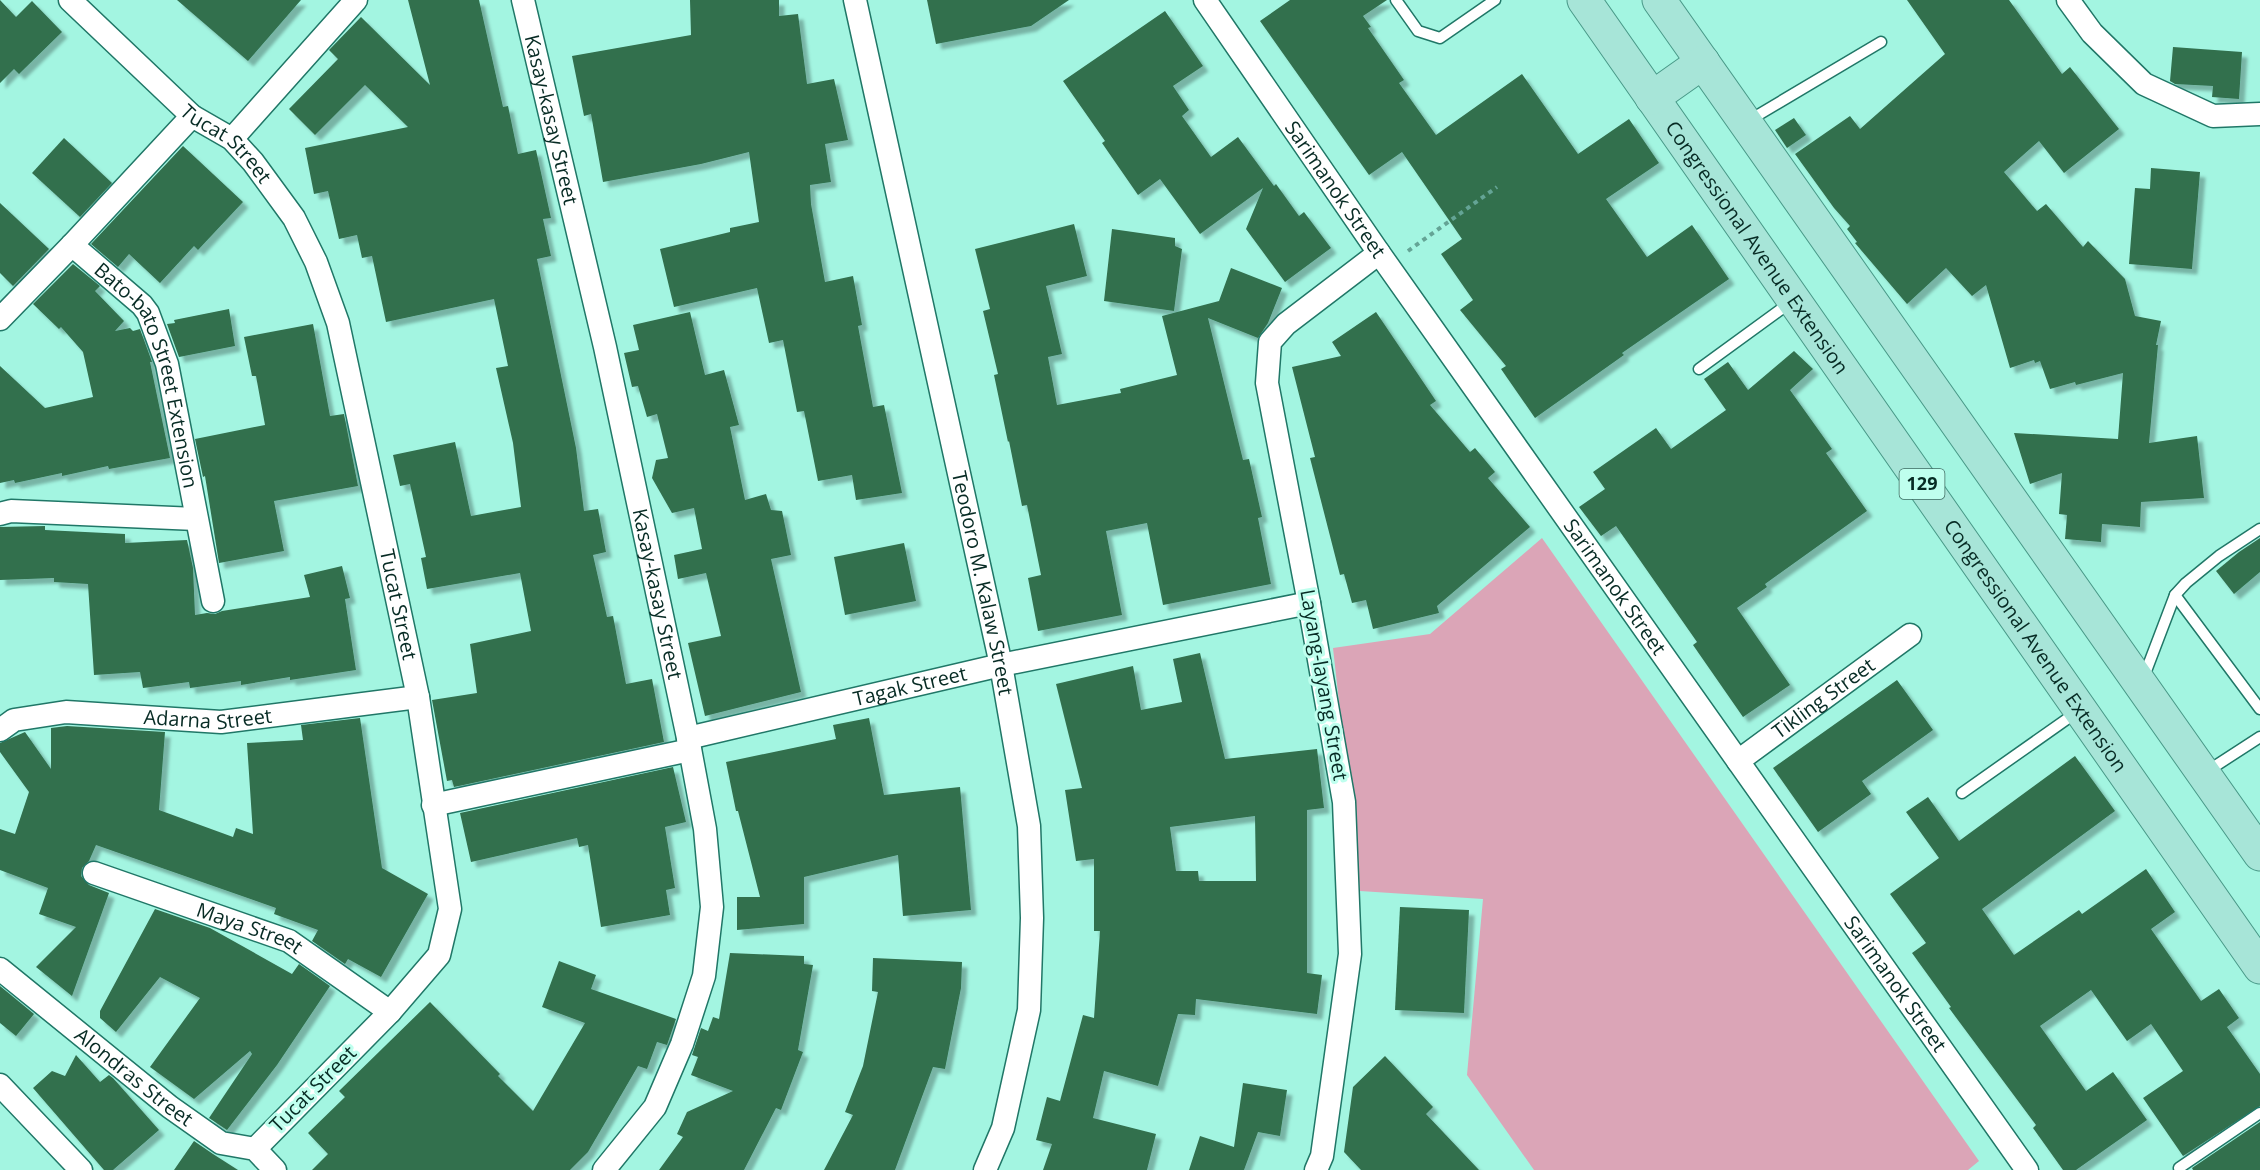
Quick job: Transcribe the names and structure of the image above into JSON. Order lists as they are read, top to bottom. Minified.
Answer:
{"streets":{"main road":["Congressional Avenue Extension","129"],"street":["Kasay-kasay Street","Tucat Street","Sarimanok Street","Bato-bato Street Extension","Teodoro M. Kalaw Street","Layang-layang Street","Tagak Street","Tikling Street","Adarna Street","Maya Street","Alondras Street"]},"crossings":[["Kasay-kasay Street","Tagak Street"],["Tucat Street","Bato-bato Street Extension"],["Tucat Street","Tagak Street"],["Tucat Street","Adarna Street"],["Tucat Street","Maya Street"],["Tucat Street","Alondras Street"],["Sarimanok Street","Layang-layang Street"],["Sarimanok Street","Tikling Street"],["Teodoro M. Kalaw Street","Tagak Street"],["Layang-layang Street","Tagak Street"]]}
